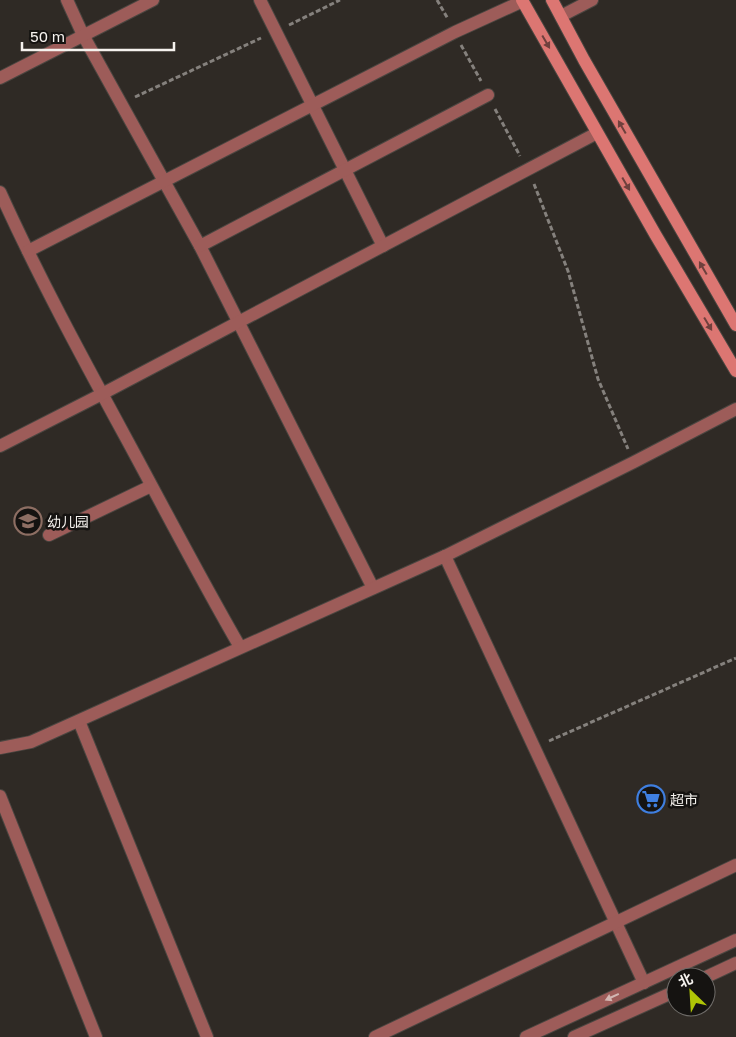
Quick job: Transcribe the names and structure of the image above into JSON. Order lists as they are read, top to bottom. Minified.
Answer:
{"places":{"school or university":["幼儿园"],"supermarket":["超市"]},"scale_bar":"50 m","north":"top left"}
